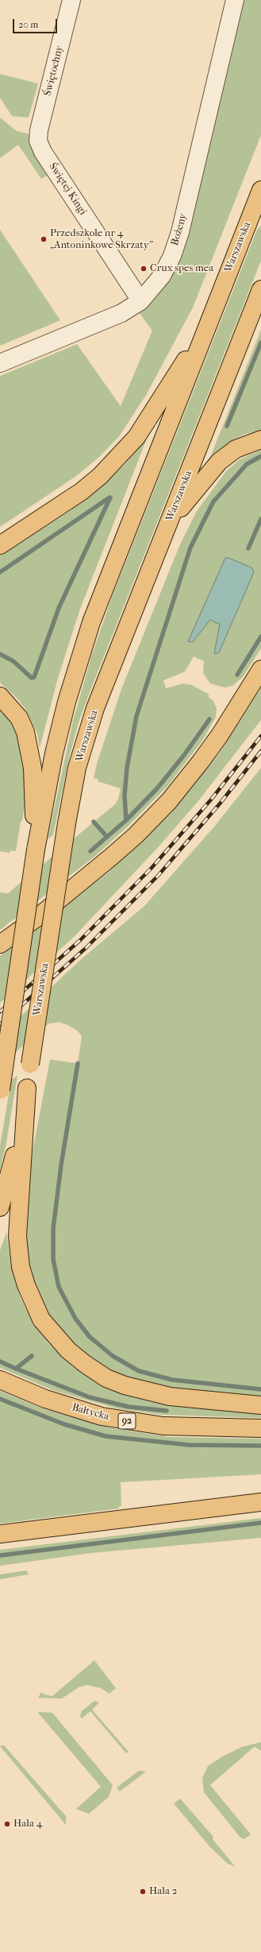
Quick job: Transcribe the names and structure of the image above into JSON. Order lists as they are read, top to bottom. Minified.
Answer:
{"streets":{"main road":["Warszawska","Bałtycka","92"],"street":["Świętochny","Świętej Kingi","Bożeny"]},"crossings":[["Świętochny","Świętej Kingi"],["Świętej Kingi","Bożeny"]],"places":["Przedszkole nr 4 „Antoninkowe Skrzaty”","Crux spes mea","Hala 4","Hala 2"],"scale_bar":"20 m"}
